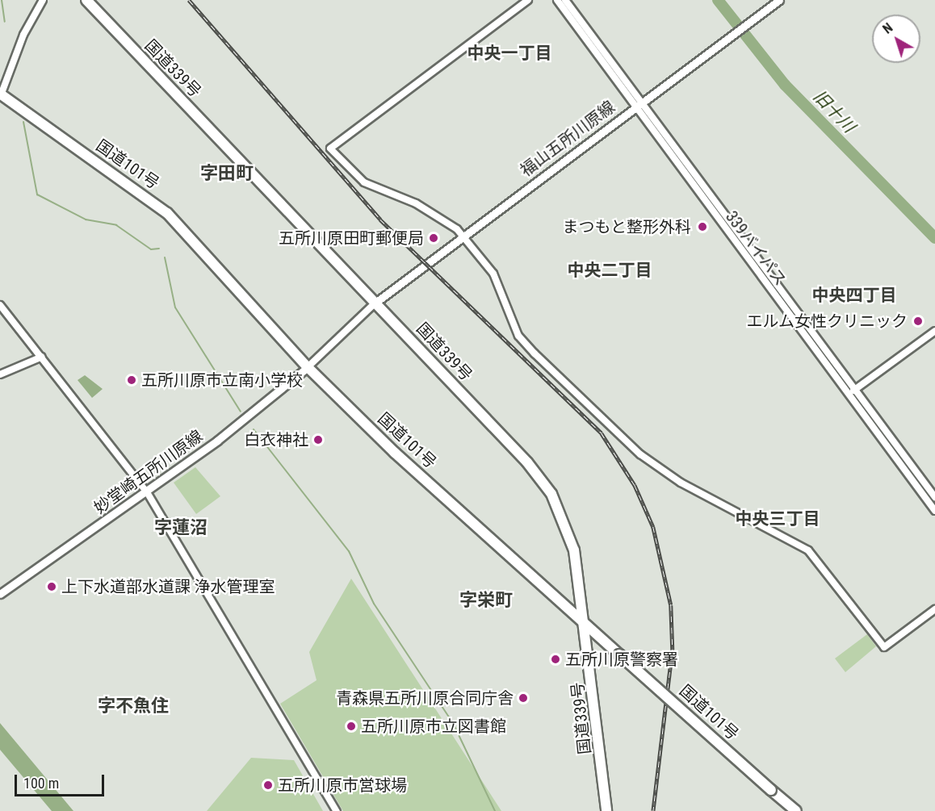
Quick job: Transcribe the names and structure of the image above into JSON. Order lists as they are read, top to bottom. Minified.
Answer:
{"streets":{"highway":["国道339号","国道101号"],"main road":["福山五所川原線","妙堂崎五所川原線"],"street":["339バイパス"]},"crossings":[["国道339号","福山五所川原線"],["国道339号","国道101号"],["福山五所川原線","339バイパス"],["国道101号","妙堂崎五所川原線"]],"districts":["中央一丁目","字田町","中央二丁目","中央四丁目","中央三丁目","字蓮沼","字栄町","字不魚住"],"water":["旧十川"],"places":["まつもと整形外科","五所川原田町郵便局","エルム女性クリニック","五所川原市立南小学校","白衣神社","上下水道部水道課 浄水管理室","五所川原警察署","青森県五所川原合同庁舎","五所川原市立図書館","五所川原市営球場"],"scale_bar":"100 m","north":"top left"}
